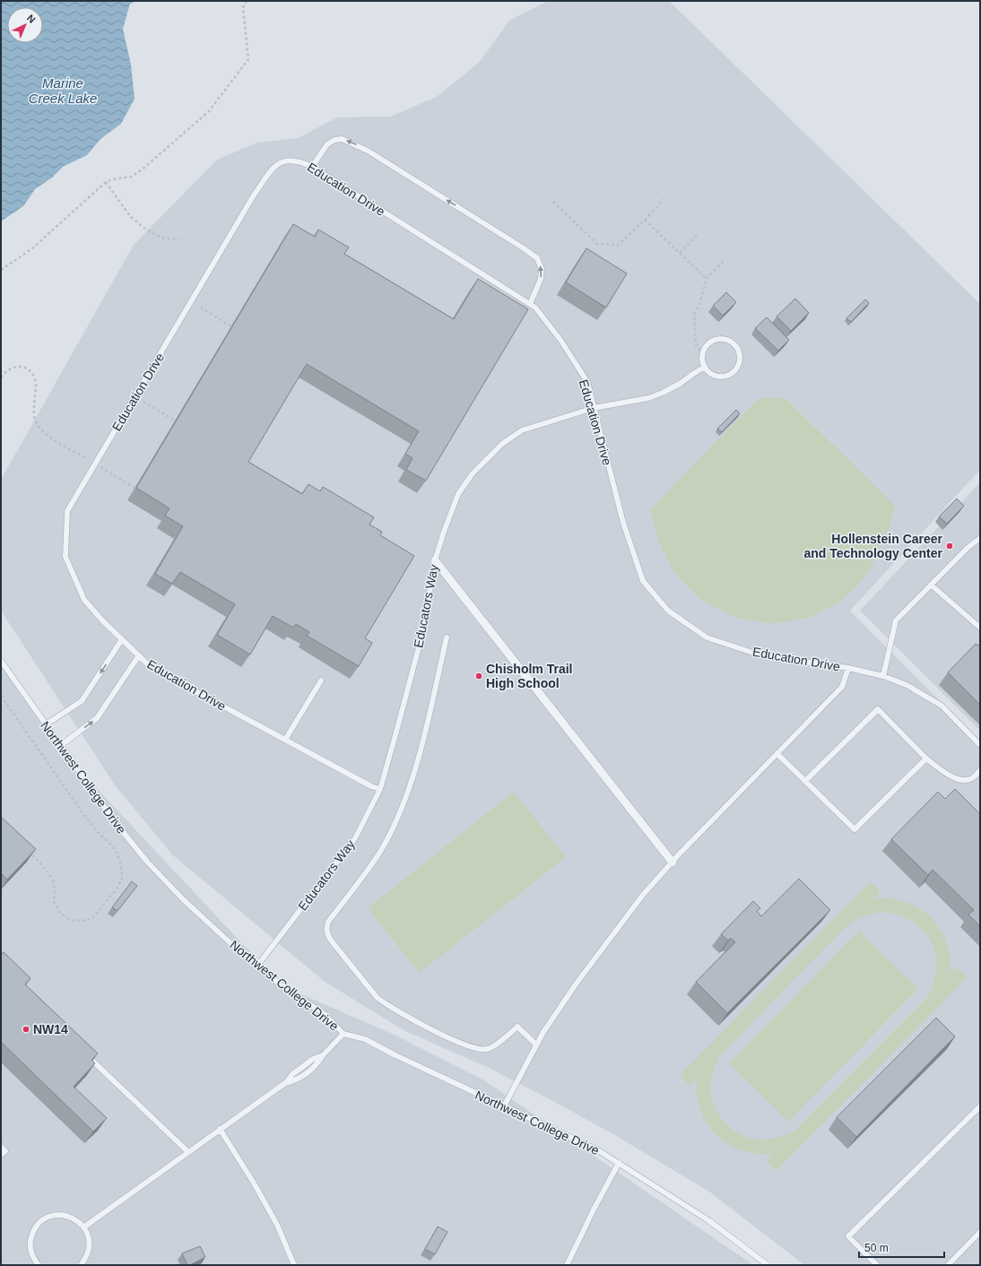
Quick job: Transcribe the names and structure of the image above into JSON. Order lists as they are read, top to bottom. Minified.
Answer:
{"streets":{"lane":["Education Drive","Educators Way","Northwest College Drive"]},"crossings":[["Education Drive","Educators Way"],["Educators Way","Northwest College Drive"]],"water":["Marine Creek Lake"],"places":["Hollenstein Career and Technology Center","Chisholm Trail High School","NW14"],"scale_bar":"50 m","north":"top right"}
